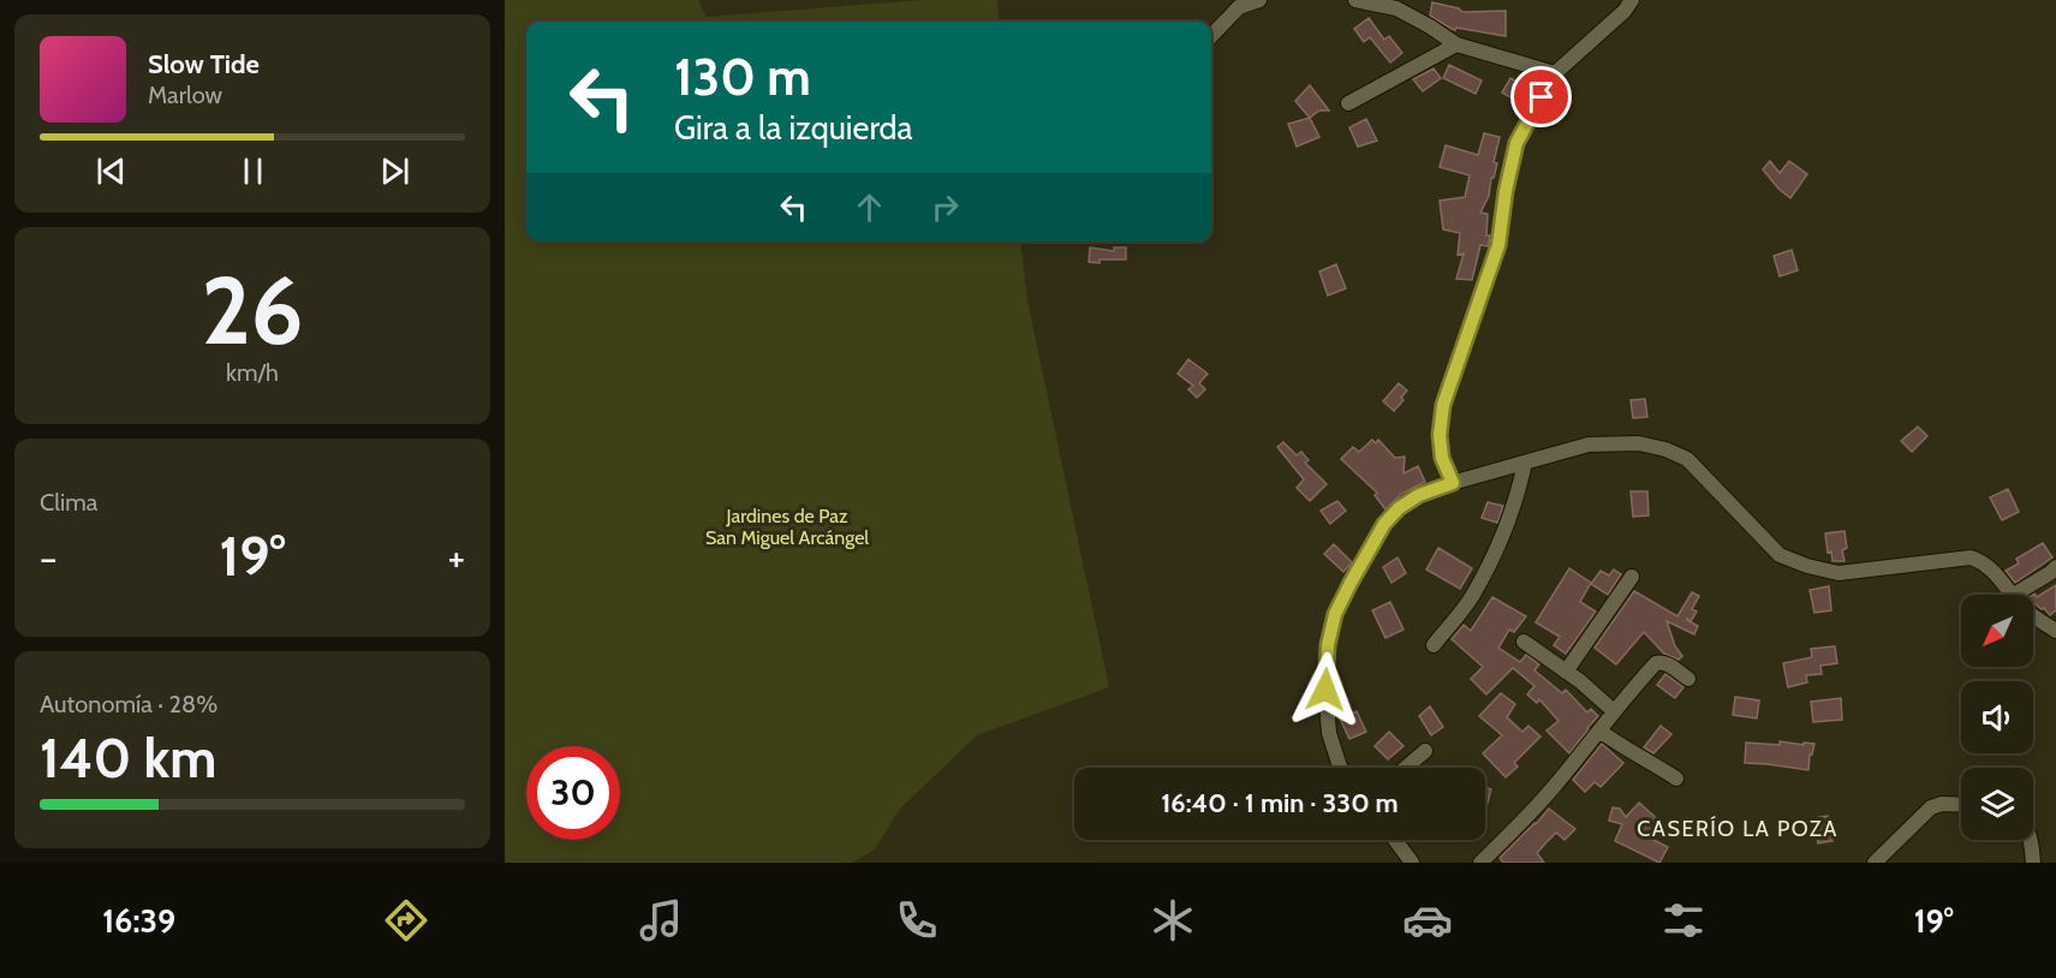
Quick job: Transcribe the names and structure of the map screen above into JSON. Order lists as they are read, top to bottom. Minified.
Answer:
{"districts":["CASERÍO LA POZA"],"parks":["Jardines de Paz San Miguel Arcángel"],"north":"bottom left","page":{"turn":["130 m","Gira a la izquierda"],"song":["Slow Tide","Marlow"],"tile":[["26","km/h"],"Clima",["Autonomía · 28%","140 km"]],"heat":["−","19°","+"],"limit":"30","trip":"16:40 · 1 min · 330 m","tabs":["16:39","19°"]}}
